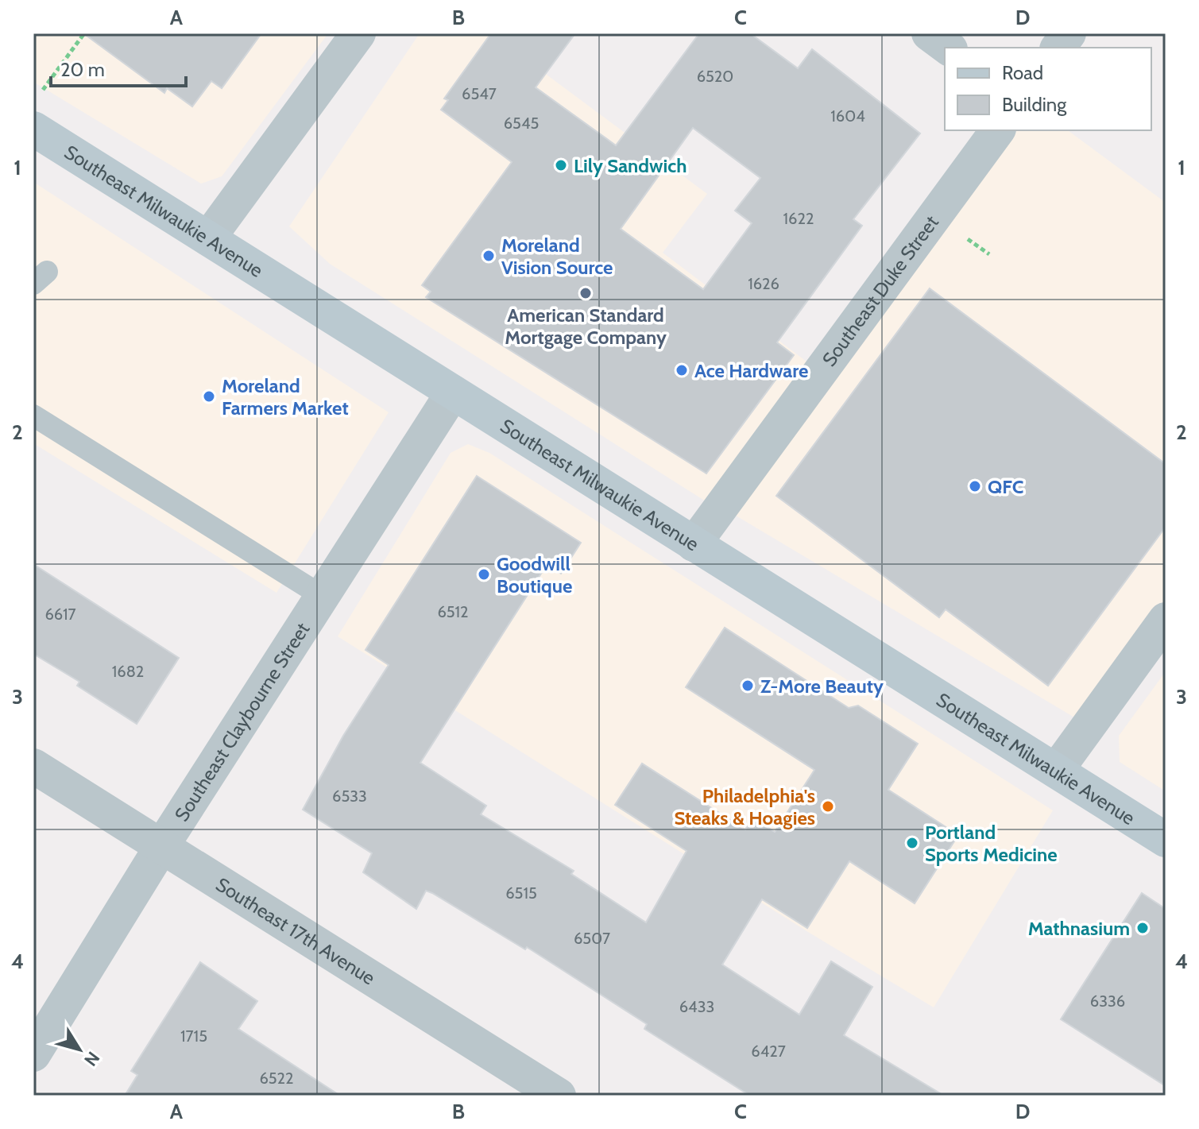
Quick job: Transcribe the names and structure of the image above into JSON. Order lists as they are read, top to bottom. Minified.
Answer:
{"streets":{"main road":["Southeast Milwaukie Avenue"],"street":["Southeast Duke Street","Southeast Claybourne Street","Southeast 17th Avenue"]},"crossings":[["Southeast Milwaukie Avenue","Southeast Duke Street"],["Southeast Milwaukie Avenue","Southeast Claybourne Street"],["Southeast Claybourne Street","Southeast 17th Avenue"]],"places":["Lily Sandwich","Moreland Vision Source","American Standard Mortgage Company","Ace Hardware","Moreland Farmers Market","QFC","Goodwill Boutique","Z-More Beauty","Philadelphia's Steaks & Hoagies","Portland Sports Medicine","Mathnasium"],"house_numbers":["6520","6547","1604","6545","1622","1626","6512","6617","1682","6533","6515","6507","6336","6433","1715","6427","6522"],"legend":["Road","Building"],"scale_bar":"20 m","north":"bottom right","grid":{"columns":["A","B","C","D"],"rows":["1","2","3","4"]}}
